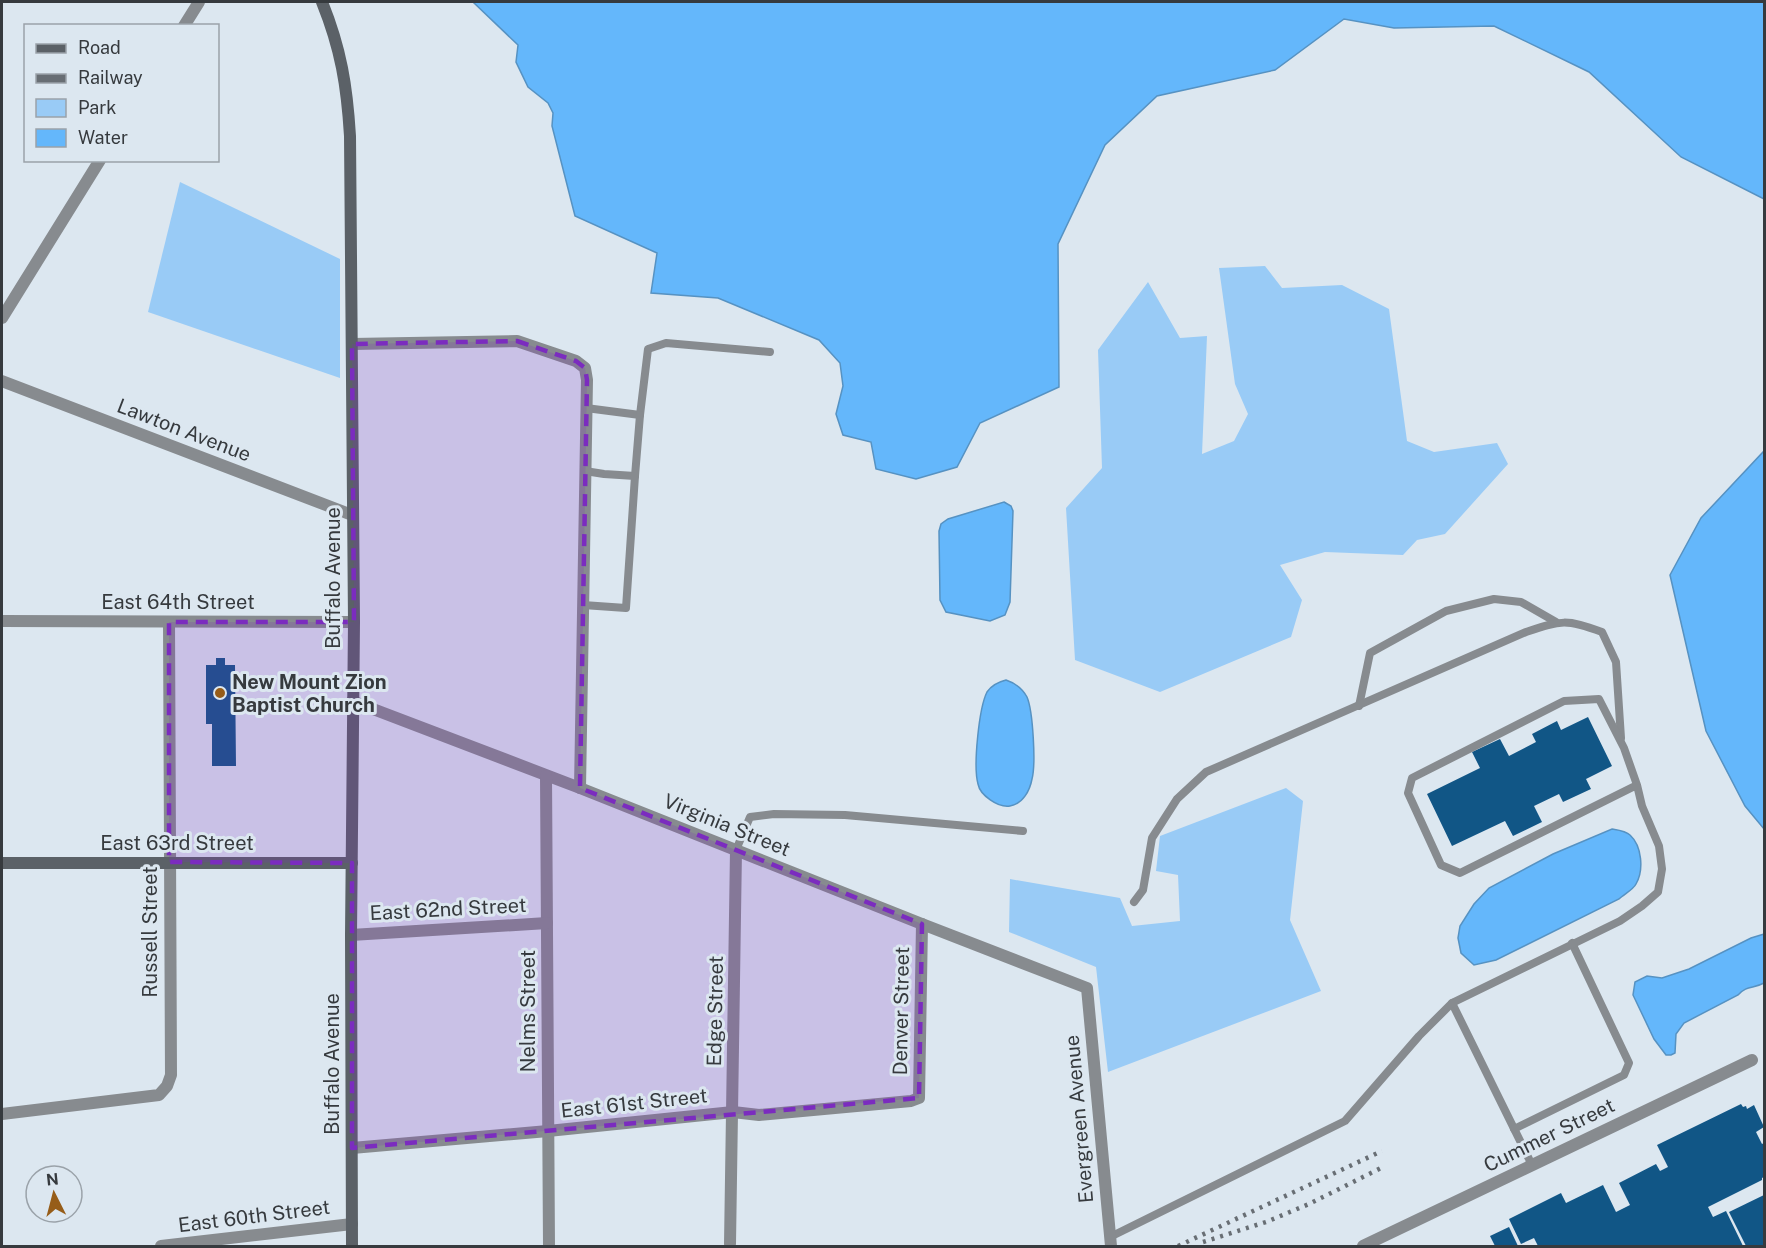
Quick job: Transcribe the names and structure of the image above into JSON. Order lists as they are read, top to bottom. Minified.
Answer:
{"streets":{"street":["Lawton Avenue","Buffalo Avenue","East 64th Street","Virginia Street","East 63rd Street","East 62nd Street","Russell Street","Nelms Street","Edge Street","Denver Street","East 61st Street","Evergreen Avenue","Cummer Street","East 60th Street"]},"crossings":[["Lawton Avenue","Buffalo Avenue"],["Buffalo Avenue","East 64th Street"],["Buffalo Avenue","Virginia Street"],["Buffalo Avenue","East 63rd Street"],["Buffalo Avenue","East 62nd Street"],["Buffalo Avenue","East 61st Street"],["Buffalo Avenue","East 60th Street"],["East 64th Street","Russell Street"],["Virginia Street","Nelms Street"],["Virginia Street","Edge Street"],["Virginia Street","Denver Street"],["Virginia Street","Evergreen Avenue"],["East 63rd Street","Russell Street"],["East 62nd Street","Nelms Street"],["Nelms Street","East 61st Street"],["Edge Street","East 61st Street"],["Denver Street","East 61st Street"]],"places":["New Mount Zion Baptist Church"],"legend":["Road","Railway","Park","Water"],"north":"top"}
